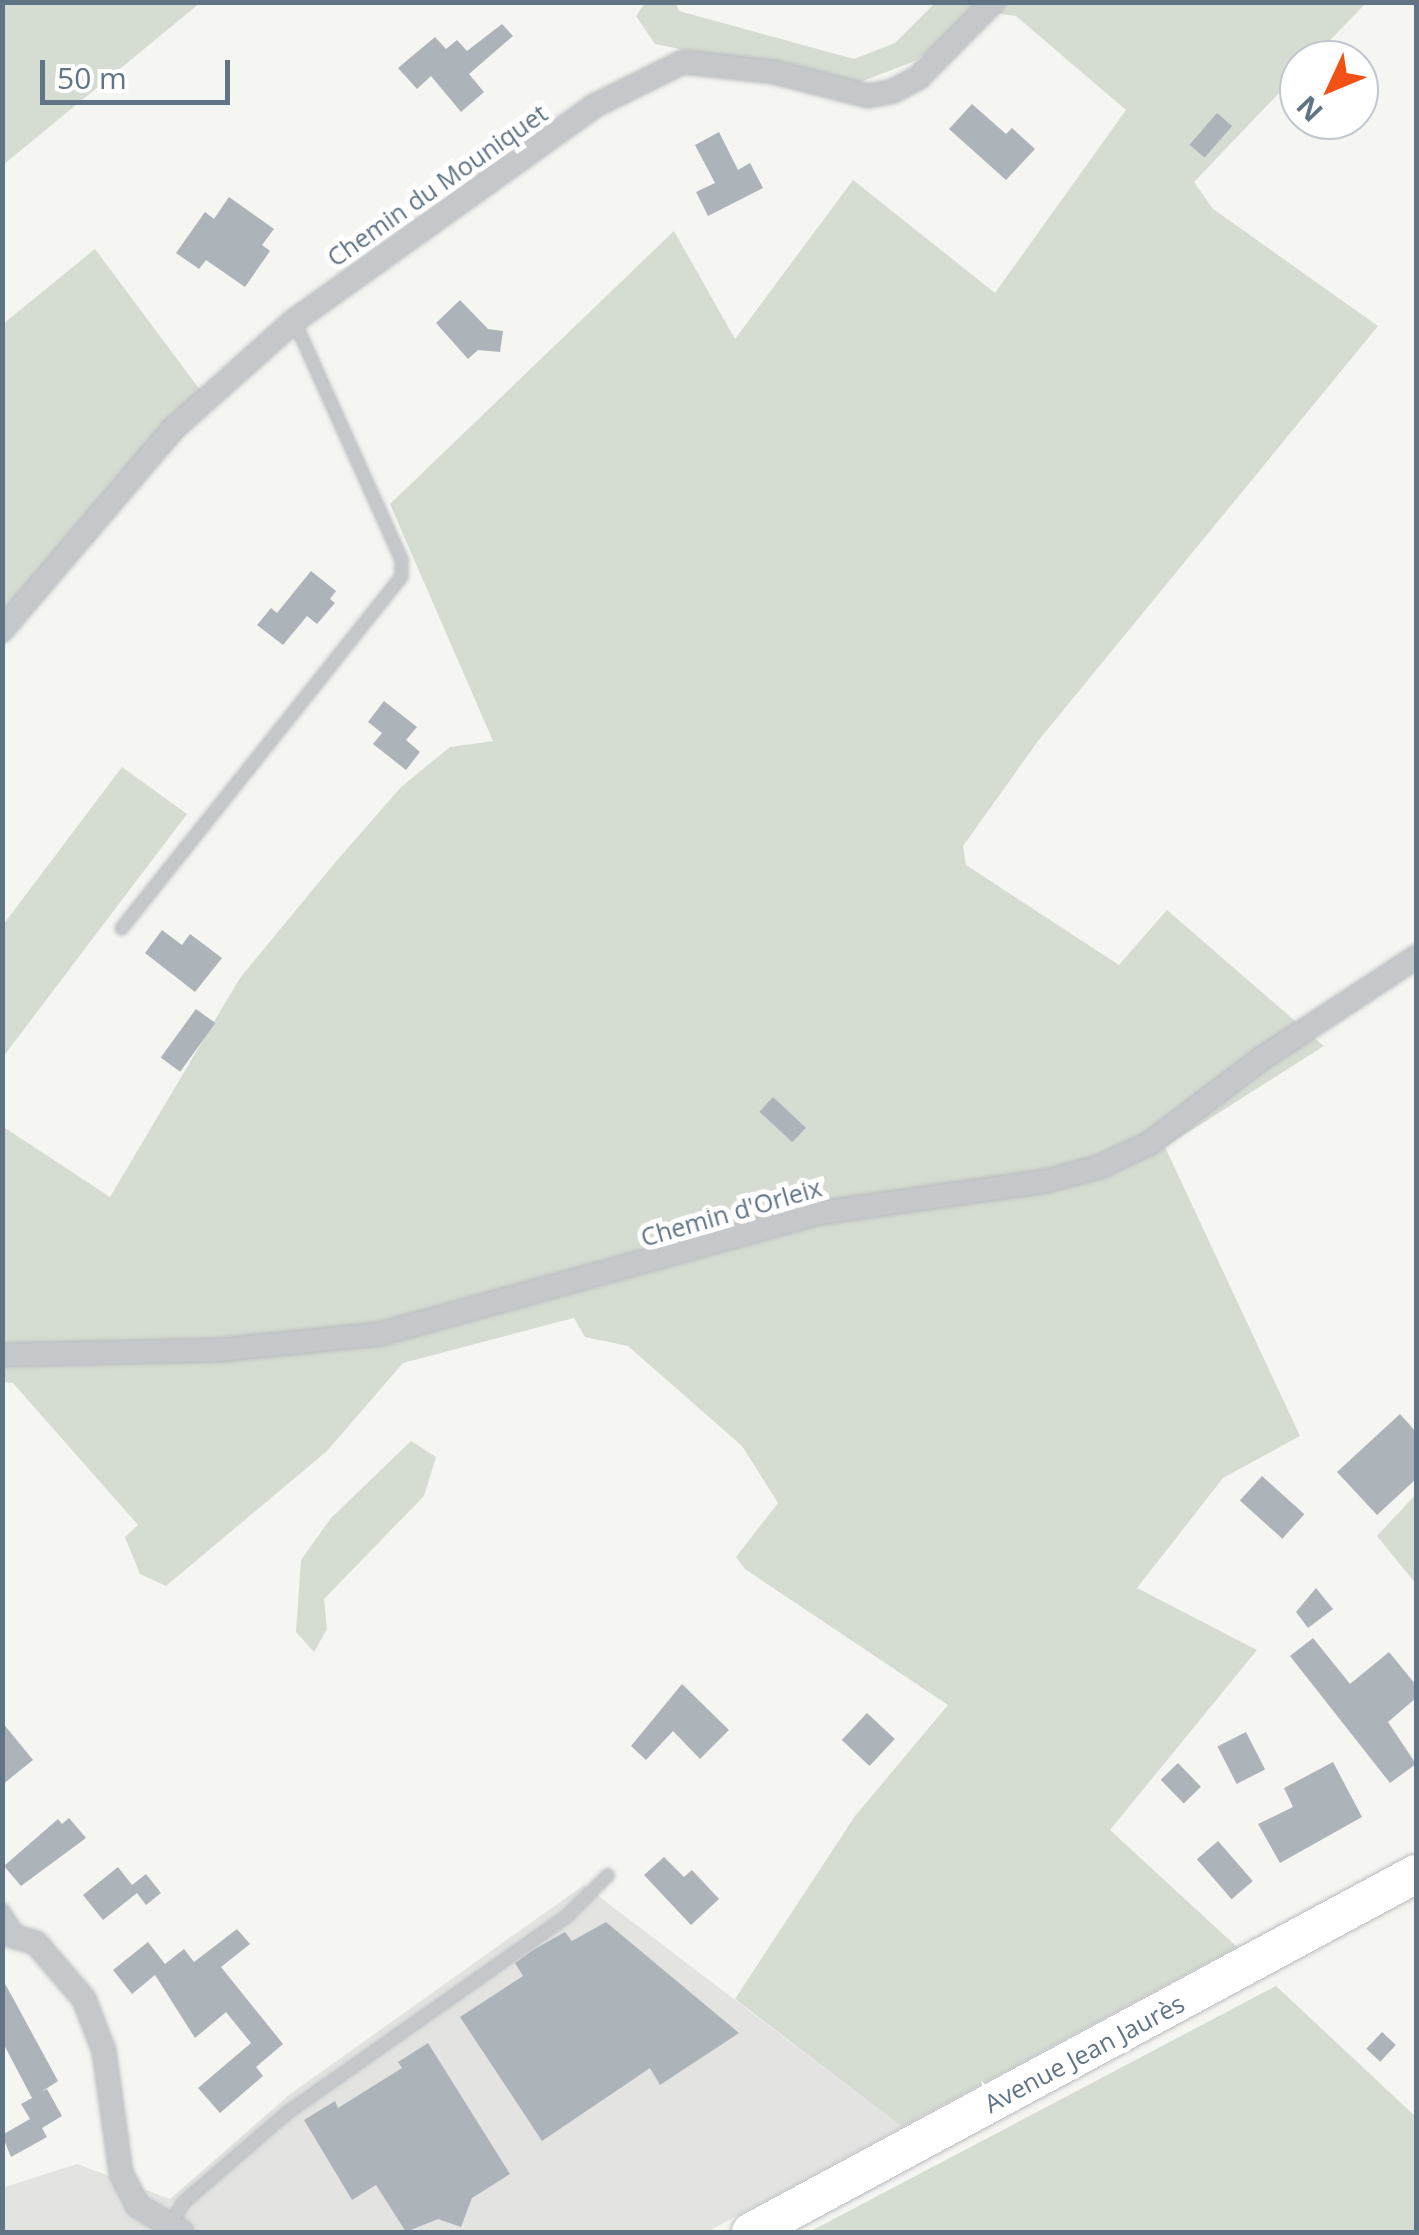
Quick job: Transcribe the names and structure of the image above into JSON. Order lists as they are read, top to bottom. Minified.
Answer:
{"streets":{"main road":["Avenue Jean Jaurès"],"street":["Chemin du Mouniquet","Chemin d'Orleix"]},"scale_bar":"50 m","north":"bottom left"}
